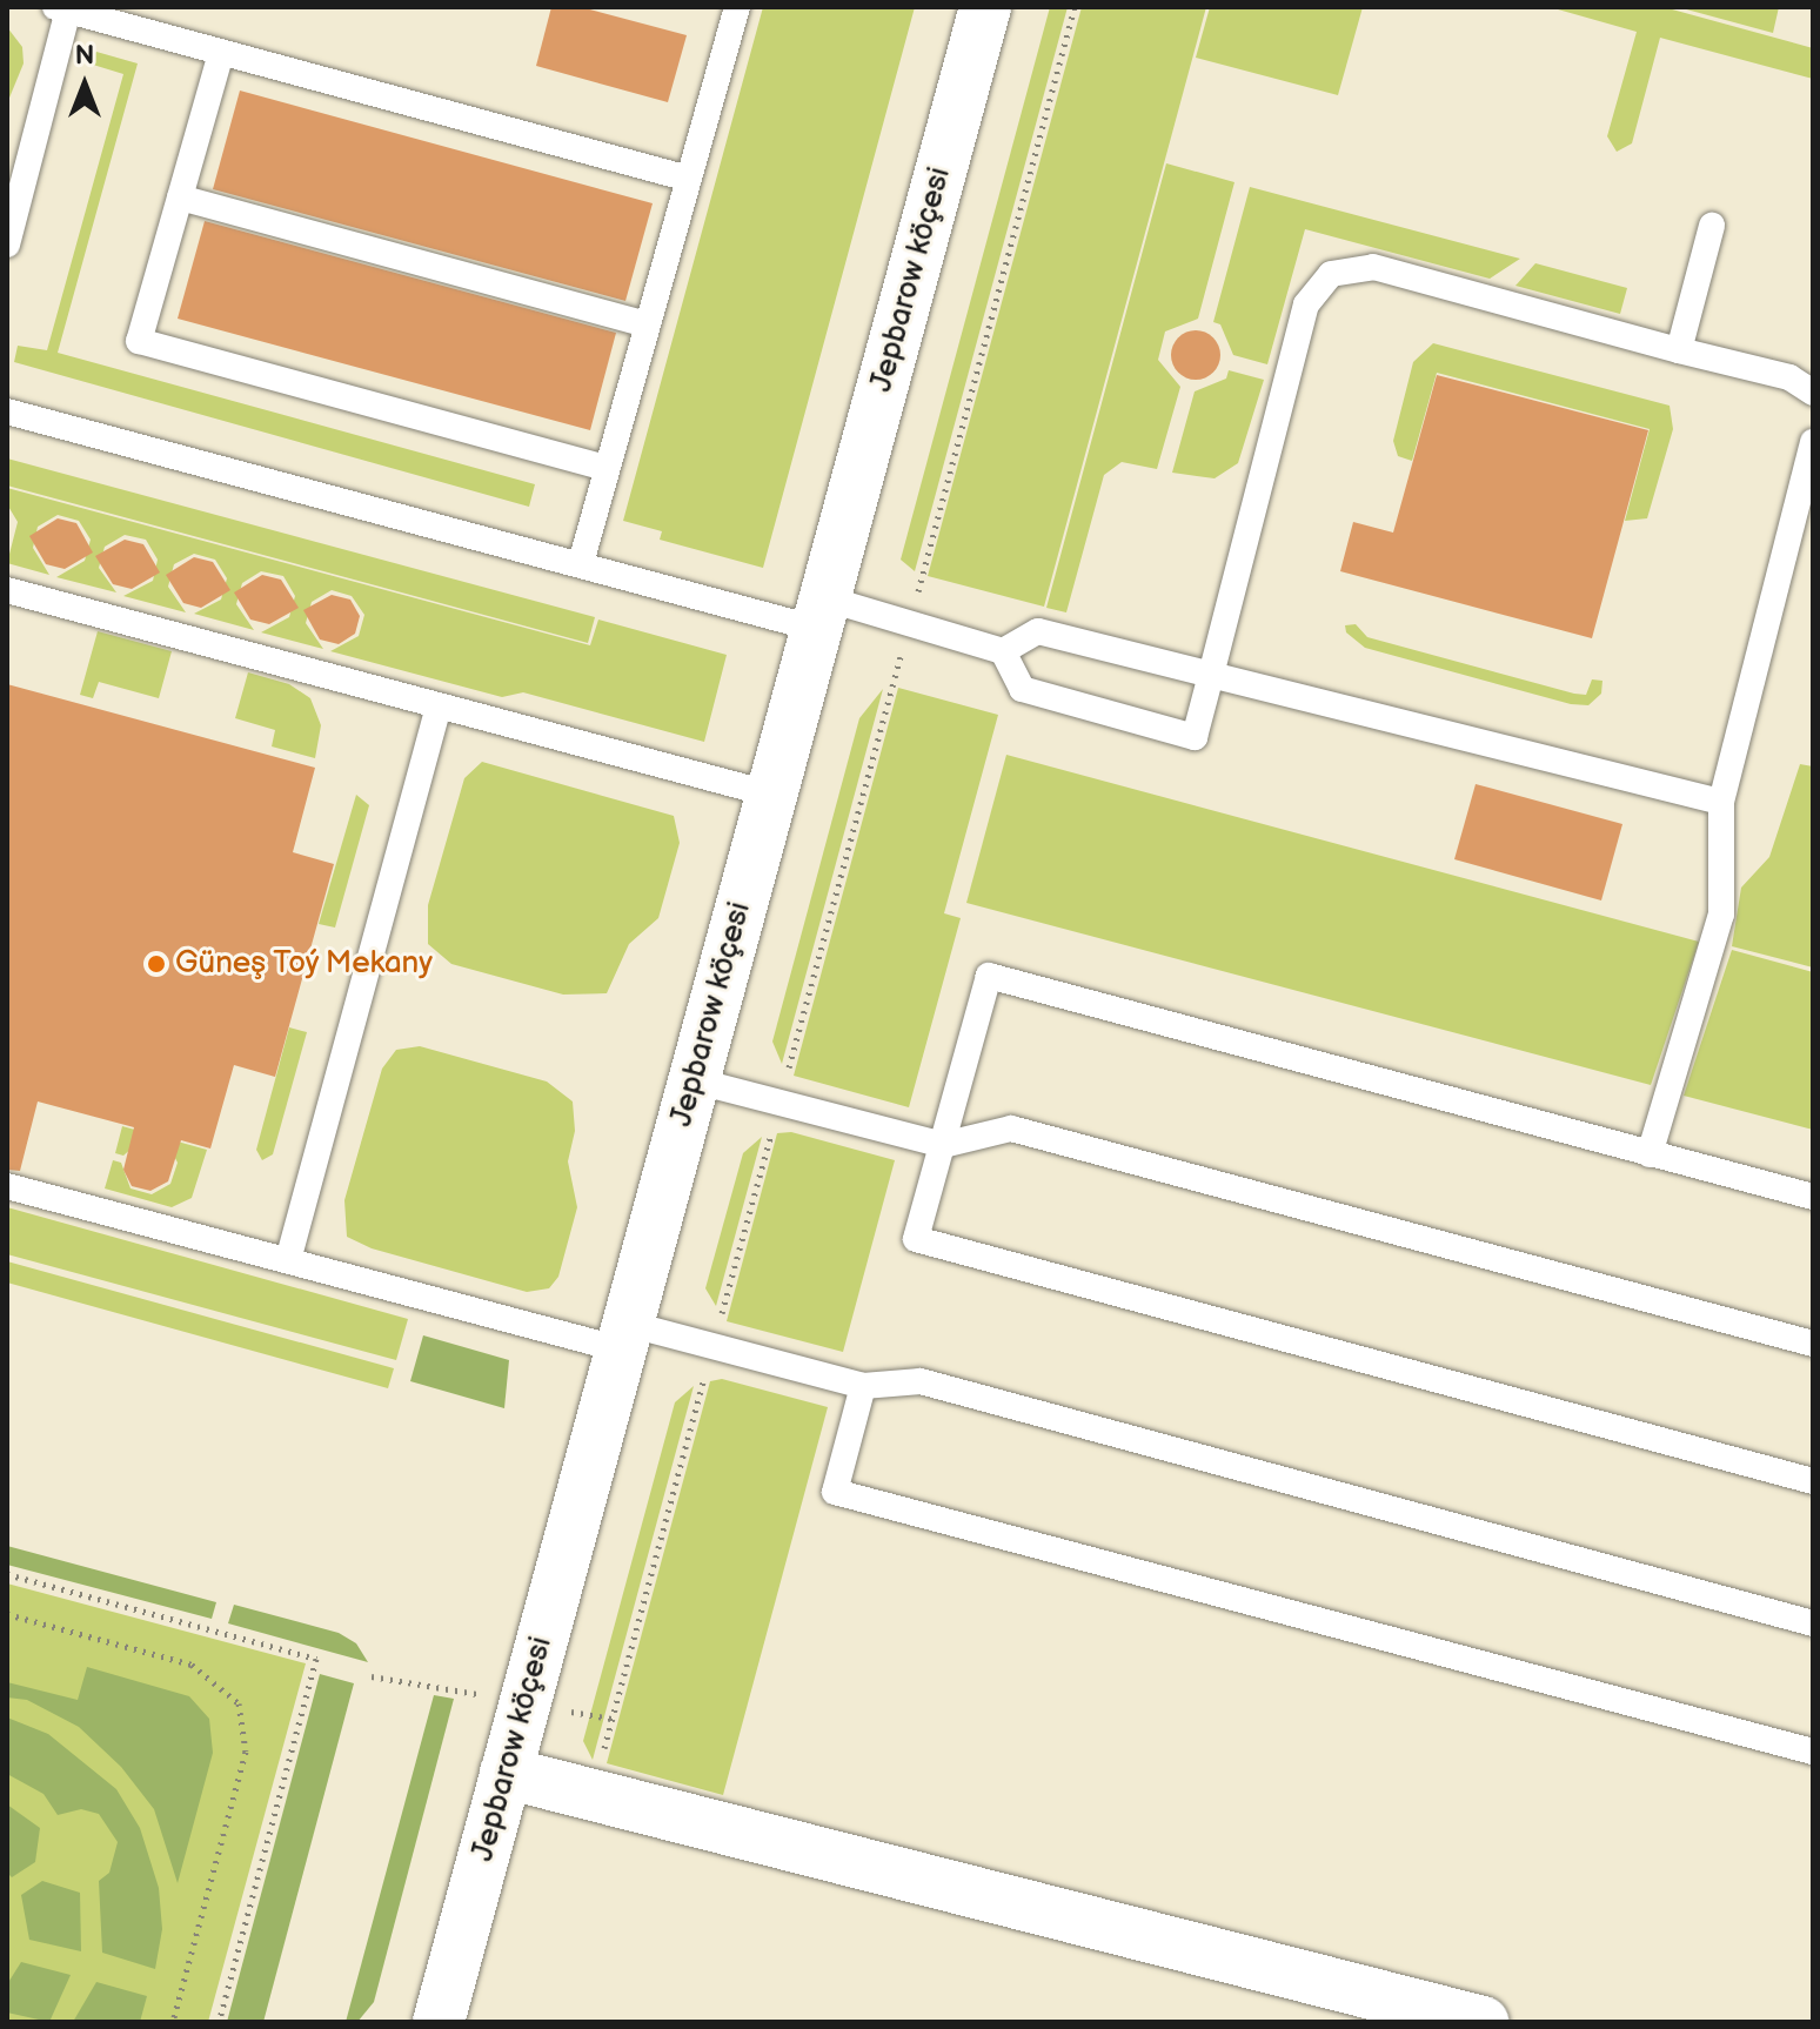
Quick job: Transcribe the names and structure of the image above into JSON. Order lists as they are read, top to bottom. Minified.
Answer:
{"streets":{"street":["Jepbarow köçesi"]},"places":["Güneş Toý Mekany"],"north":"top"}
